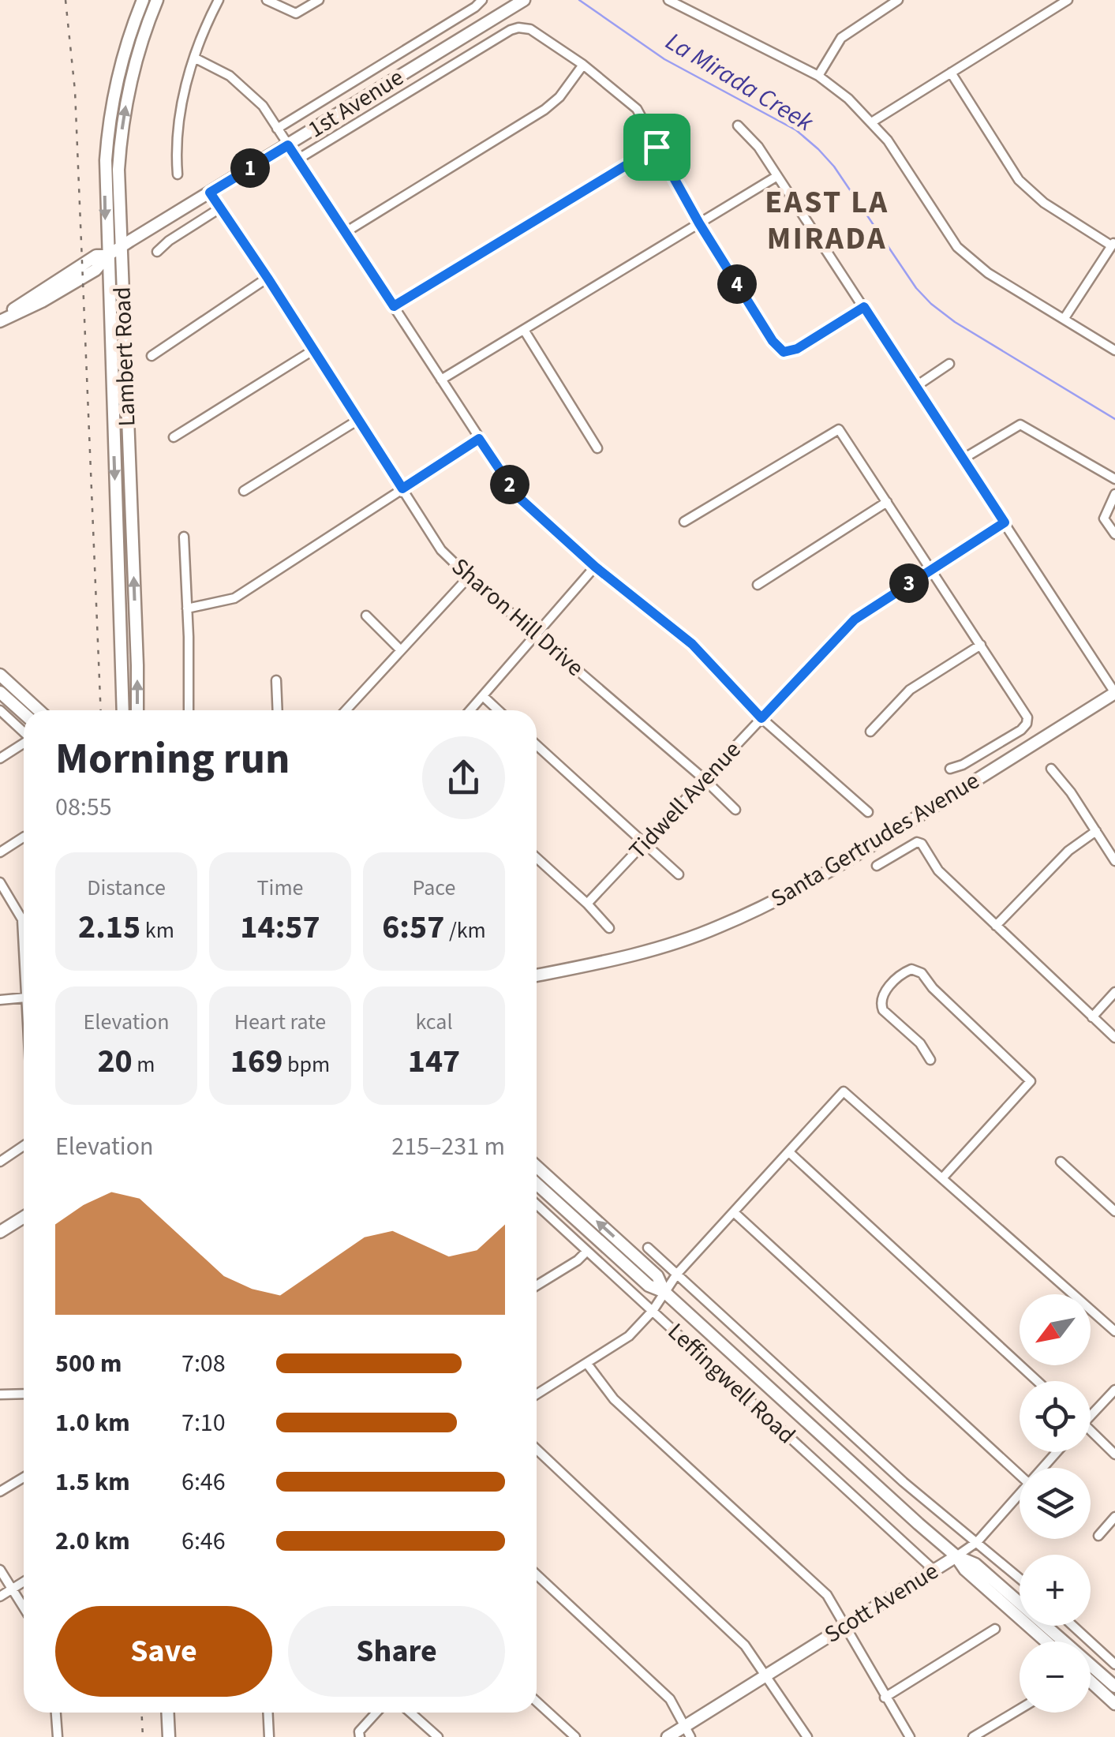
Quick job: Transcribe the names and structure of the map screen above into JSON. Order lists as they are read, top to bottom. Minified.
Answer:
{"streets":{"main road":["1st Avenue","Lambert Road","Santa Gertrudes Avenue","Leffingwell Road","Scott Avenue"],"street":["Sharon Hill Drive","Tidwell Avenue"]},"crossings":[["1st Avenue","Lambert Road"],["1st Avenue","Sharon Hill Drive"],["Sharon Hill Drive","Tidwell Avenue"],["Leffingwell Road","Scott Avenue"]],"districts":["EAST LA MIRADA"],"water":["La Mirada Creek"],"north":"bottom left","page":{"pins":["1","4","2","3"],"heading":["Morning run","08:55"],"stats":[["Distance","2.15 km"],["Time","14:57"],["Pace","6:57 /km"],["Elevation","20 m"],["Heart rate","169 bpm"],["kcal","147"]],"chart":["Elevation","215–231 m"],"map_buttons":["+","−"],"list":[{"name":"500 m","note":"7:08"},{"name":"1.0 km","note":"7:10"},{"name":"1.5 km","note":"6:46"},{"name":"2.0 km","note":"6:46"}],"buttons":["Save","Share"]}}
